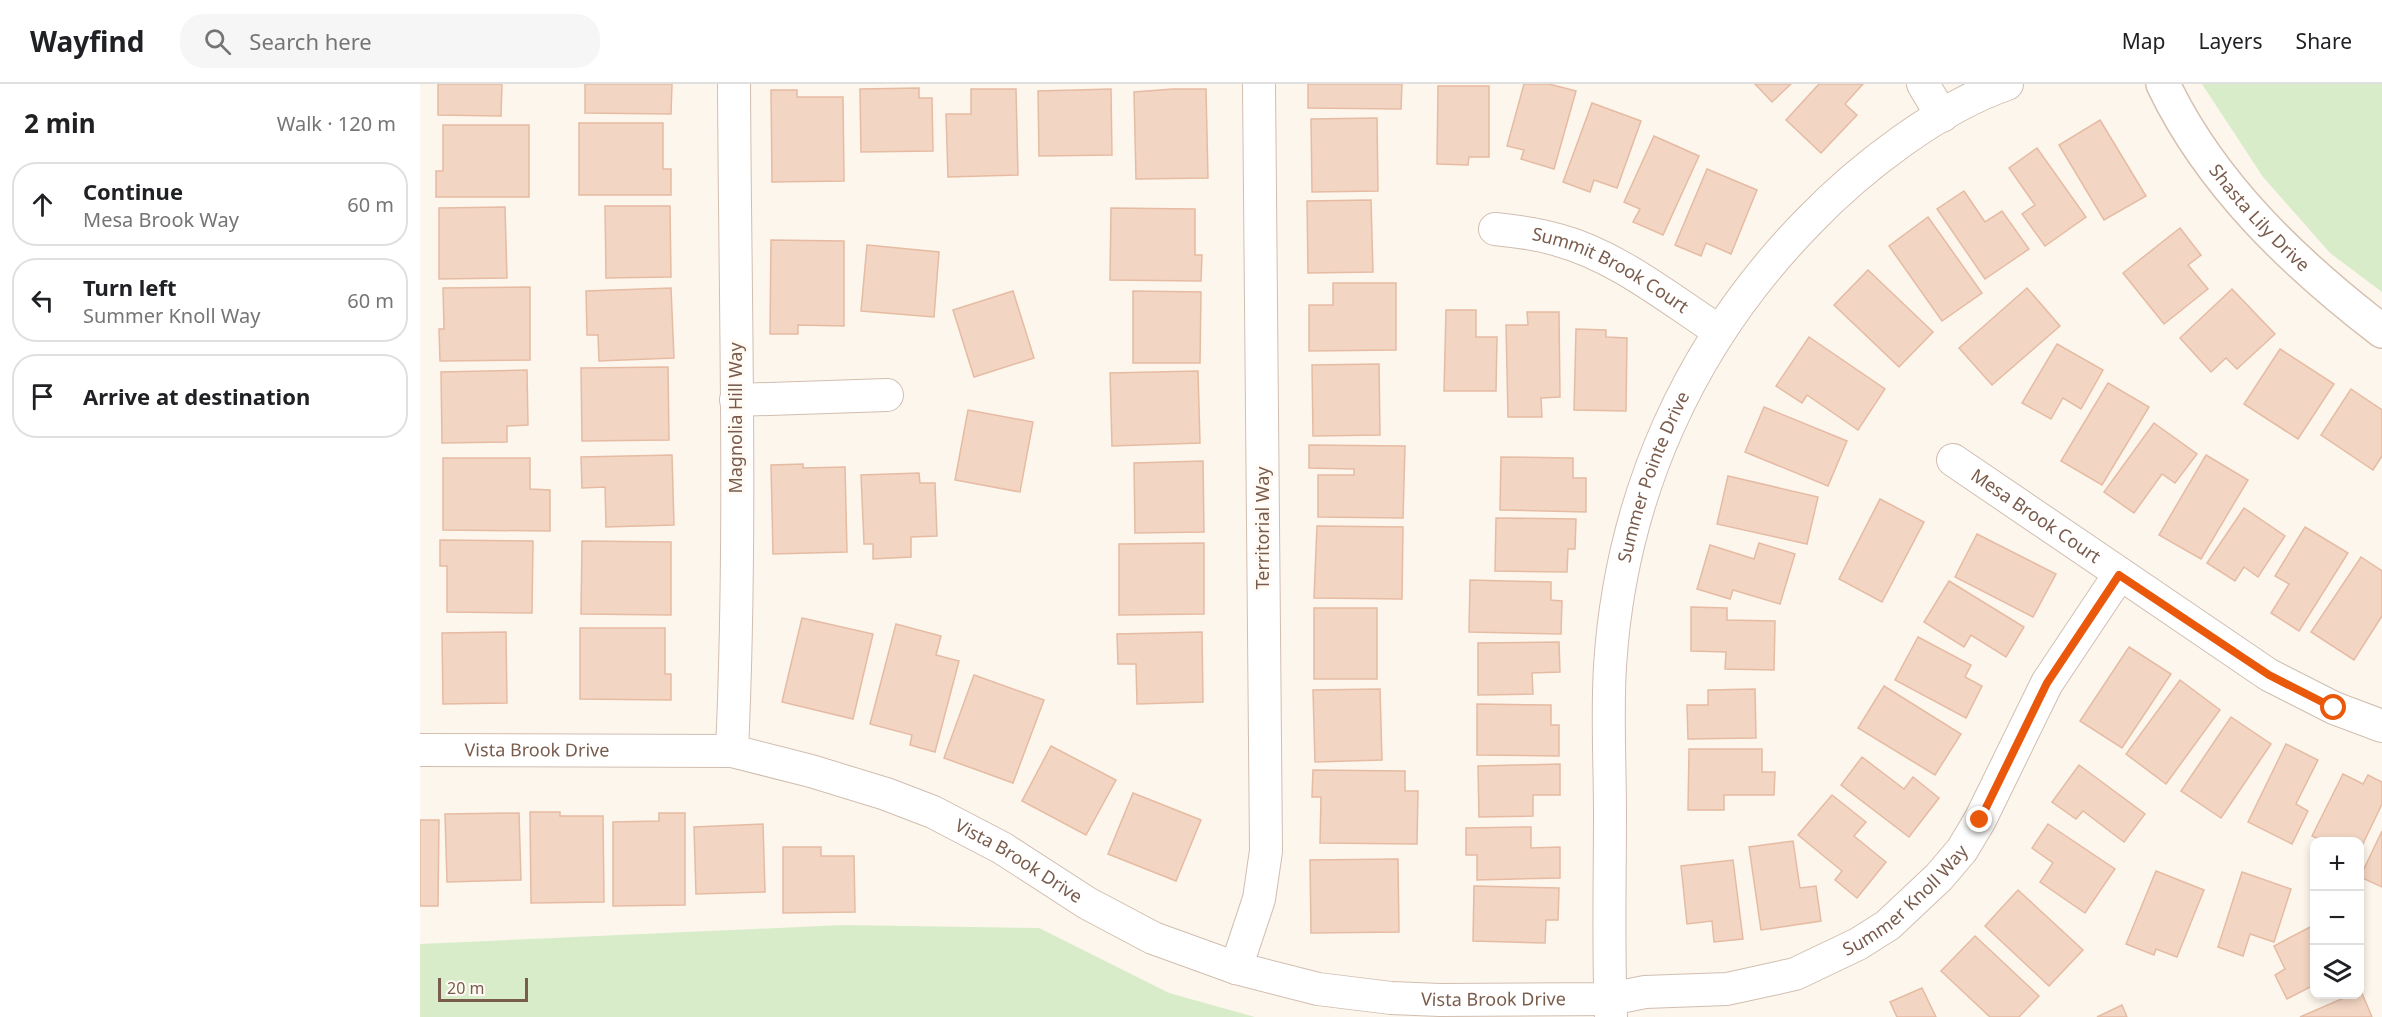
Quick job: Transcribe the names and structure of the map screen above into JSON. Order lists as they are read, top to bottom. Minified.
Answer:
{"streets":{"street":["Shasta Lily Drive","Summit Brook Court","Magnolia Hill Way","Summer Pointe Drive","Mesa Brook Court","Territorial Way","Vista Brook Drive","Summer Knoll Way"]},"crossings":[["Summit Brook Court","Summer Pointe Drive"],["Magnolia Hill Way","Vista Brook Drive"],["Summer Pointe Drive","Vista Brook Drive"],["Summer Pointe Drive","Summer Knoll Way"],["Mesa Brook Court","Summer Knoll Way"],["Territorial Way","Vista Brook Drive"],["Vista Brook Drive","Summer Knoll Way"]],"scale_bar":"20 m","page":{"header":"Wayfind","search":"Search here","nav":["Map","Layers","Share"],"heading":["2 min","Walk · 120 m"],"list":[["Continue","Mesa Brook Way","60 m"],["Turn left","Summer Knoll Way","60 m"],"Arrive at destination"],"map_buttons":["+","−"],"scale":"20 m"}}
